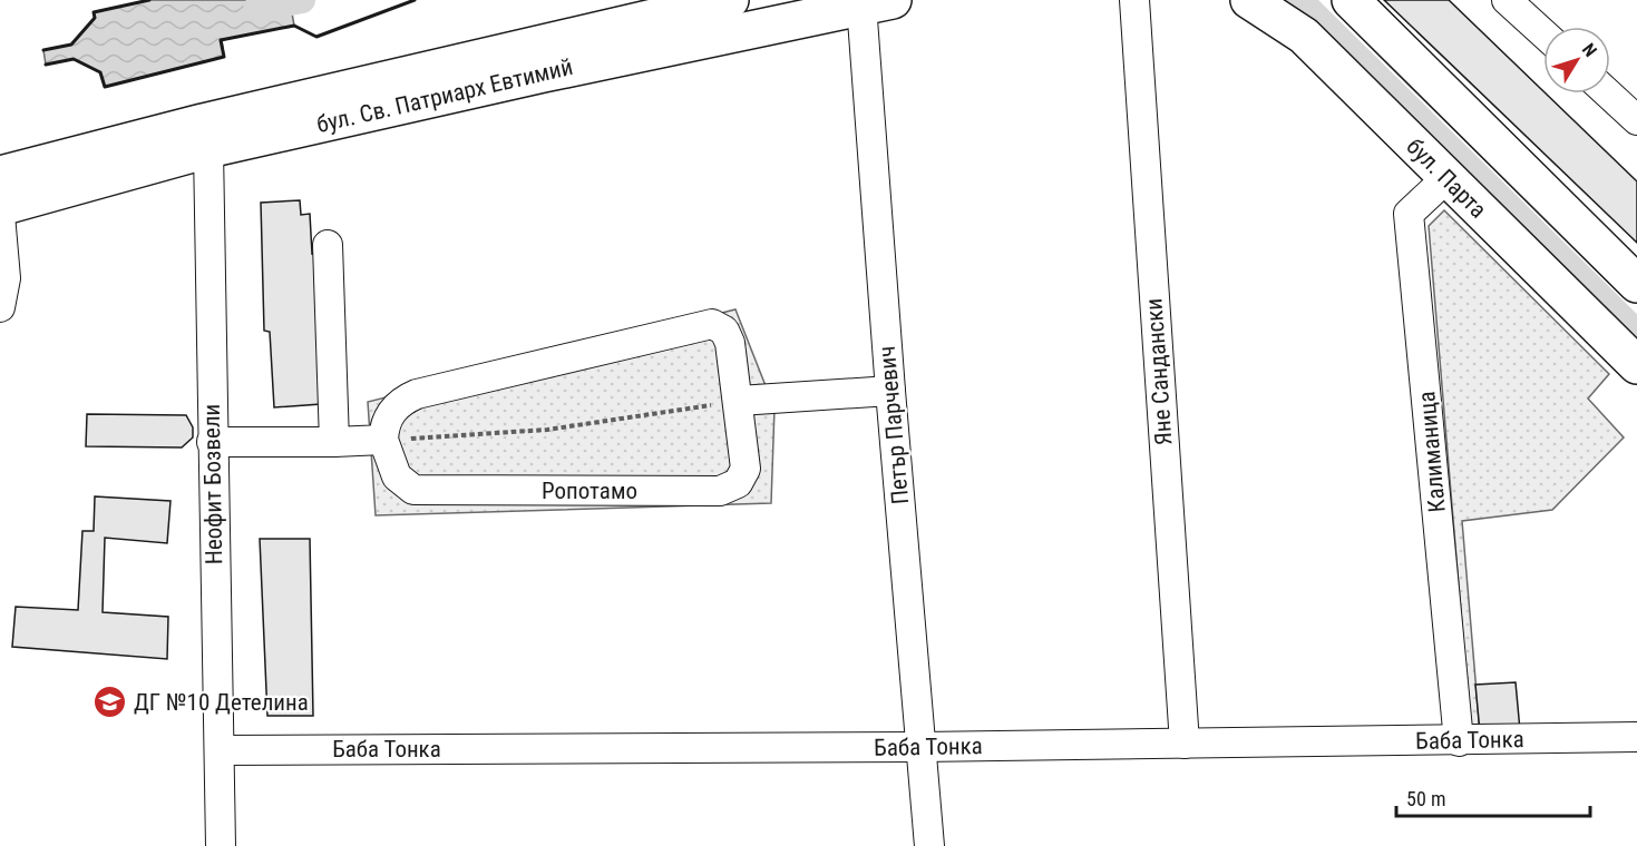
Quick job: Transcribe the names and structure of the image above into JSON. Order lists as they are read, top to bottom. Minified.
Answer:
{"streets":{"main road":["бул. Св. Патриарх Евтимий","бул. Парта"],"street":["Яне Сандански","Петър Парчевич","Калиманица","Неофит Бозвели","Ропотамо","Баба Тонка"]},"crossings":[["бул. Св. Патриарх Евтимий","Петър Парчевич"],["бул. Св. Патриарх Евтимий","Неофит Бозвели"],["бул. Парта","Калиманица"],["Яне Сандански","Баба Тонка"],["Петър Парчевич","Баба Тонка"],["Калиманица","Баба Тонка"],["Неофит Бозвели","Баба Тонка"]],"places":{"school or university":["ДГ №10 Детелина"]},"scale_bar":"50 m","north":"top right"}
